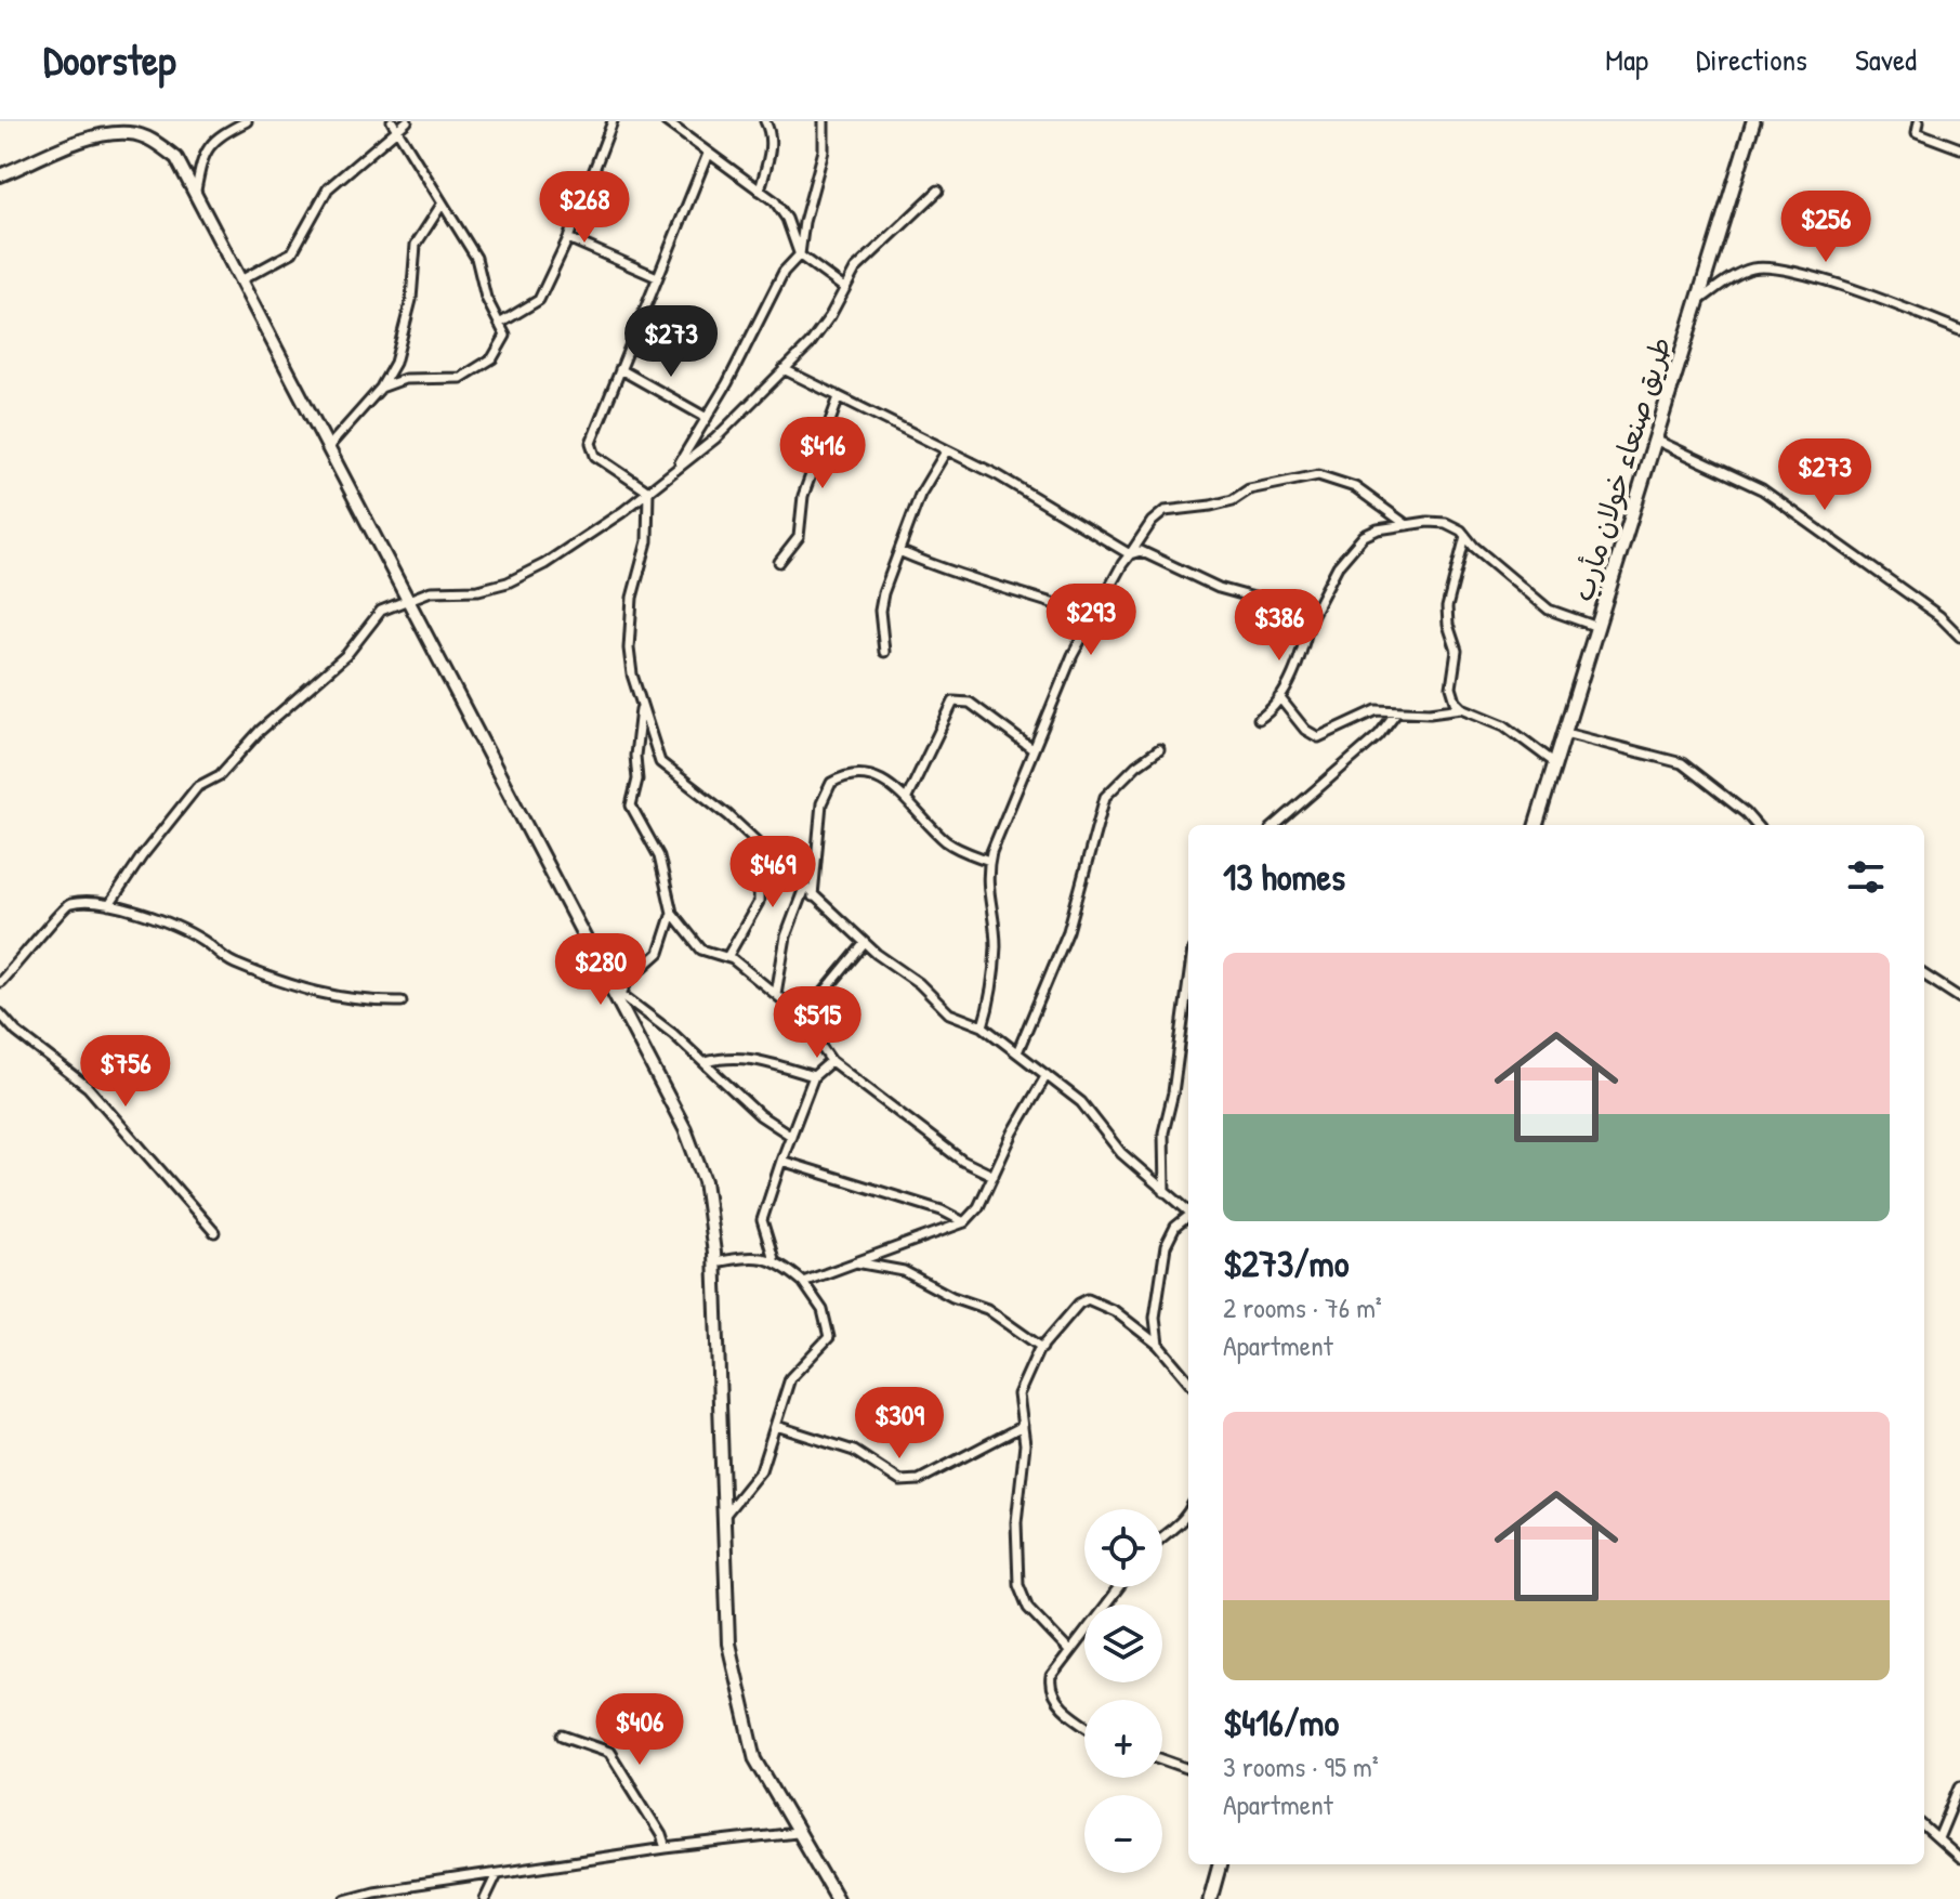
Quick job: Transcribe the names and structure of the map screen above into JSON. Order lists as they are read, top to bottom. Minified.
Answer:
{"streets":{"main road":["طريق صنعاء خولان مأرب"]},"page":{"header":"Doorstep","nav":["Map","Directions","Saved"],"price":["$268","$256","$273","$416","$273","$293","$386","$469","$280","$515","$756","$309","$406"],"heading":"13 homes","list":[{"name":"$273/mo","note":"2 rooms · 76 m² · Apartment"},{"name":"$416/mo","note":"3 rooms · 95 m² · Apartment"}],"map_buttons":["+","−"]}}
